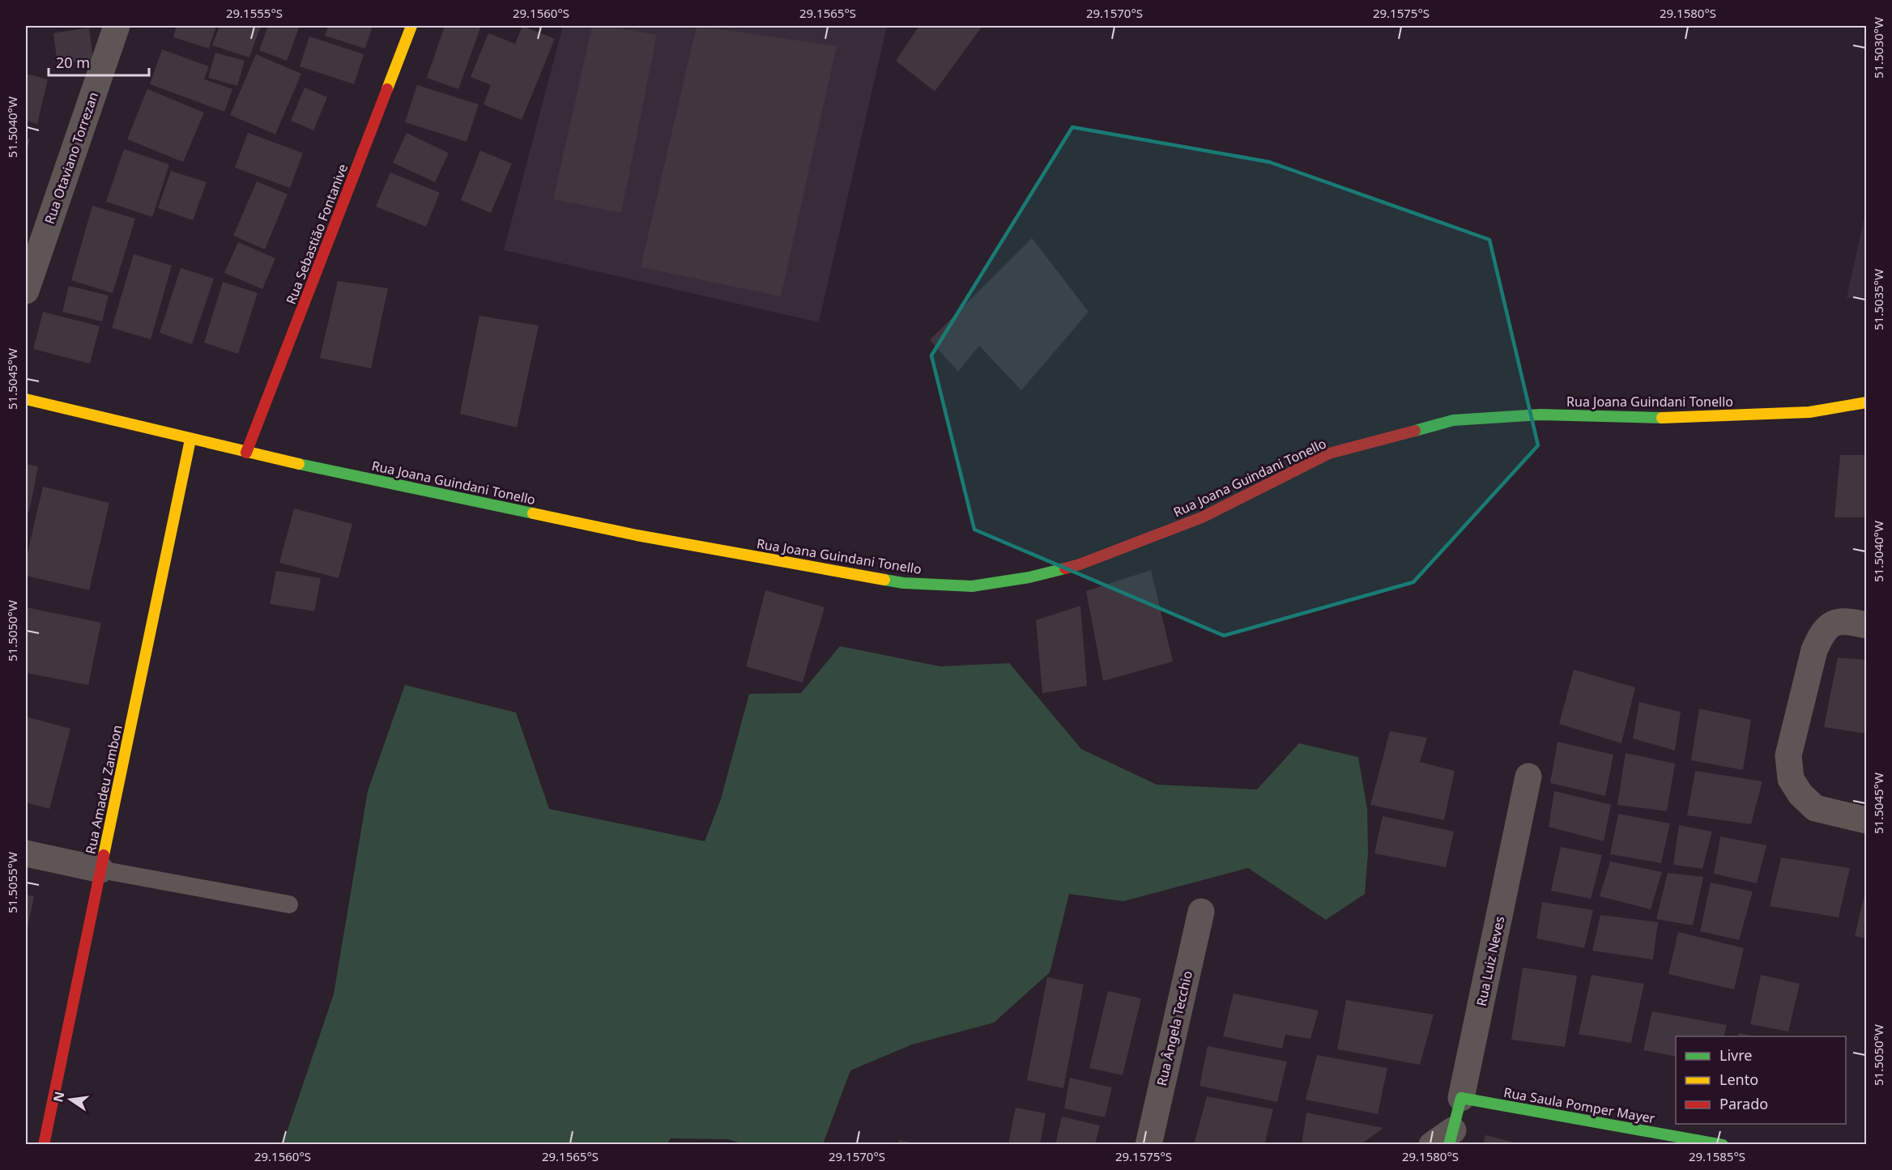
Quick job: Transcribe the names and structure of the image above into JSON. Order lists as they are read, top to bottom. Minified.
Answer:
{"streets":{"main road":["Rua Sebastião Fontanive","Rua Joana Guindani Tonello","Rua Amadeu Zambon","Rua Luiz Neves","Rua Saula Pomper Mayer"],"street":["Rua Otaviano Torrezan","Rua Ângela Tecchio"]},"crossings":[["Rua Sebastião Fontanive","Rua Joana Guindani Tonello"],["Rua Joana Guindani Tonello","Rua Amadeu Zambon"],["Rua Luiz Neves","Rua Saula Pomper Mayer"]],"legend":["Livre","Lento","Parado"],"scale_bar":"20 m","north":"left","coordinates":["29.1555°S","29.1560°S","29.1565°S","29.1570°S","29.1575°S","29.1580°S","51.5030°W","51.5040°W","51.5035°W","51.5045°W","51.5050°W","51.5055°W","29.1585°S"]}
